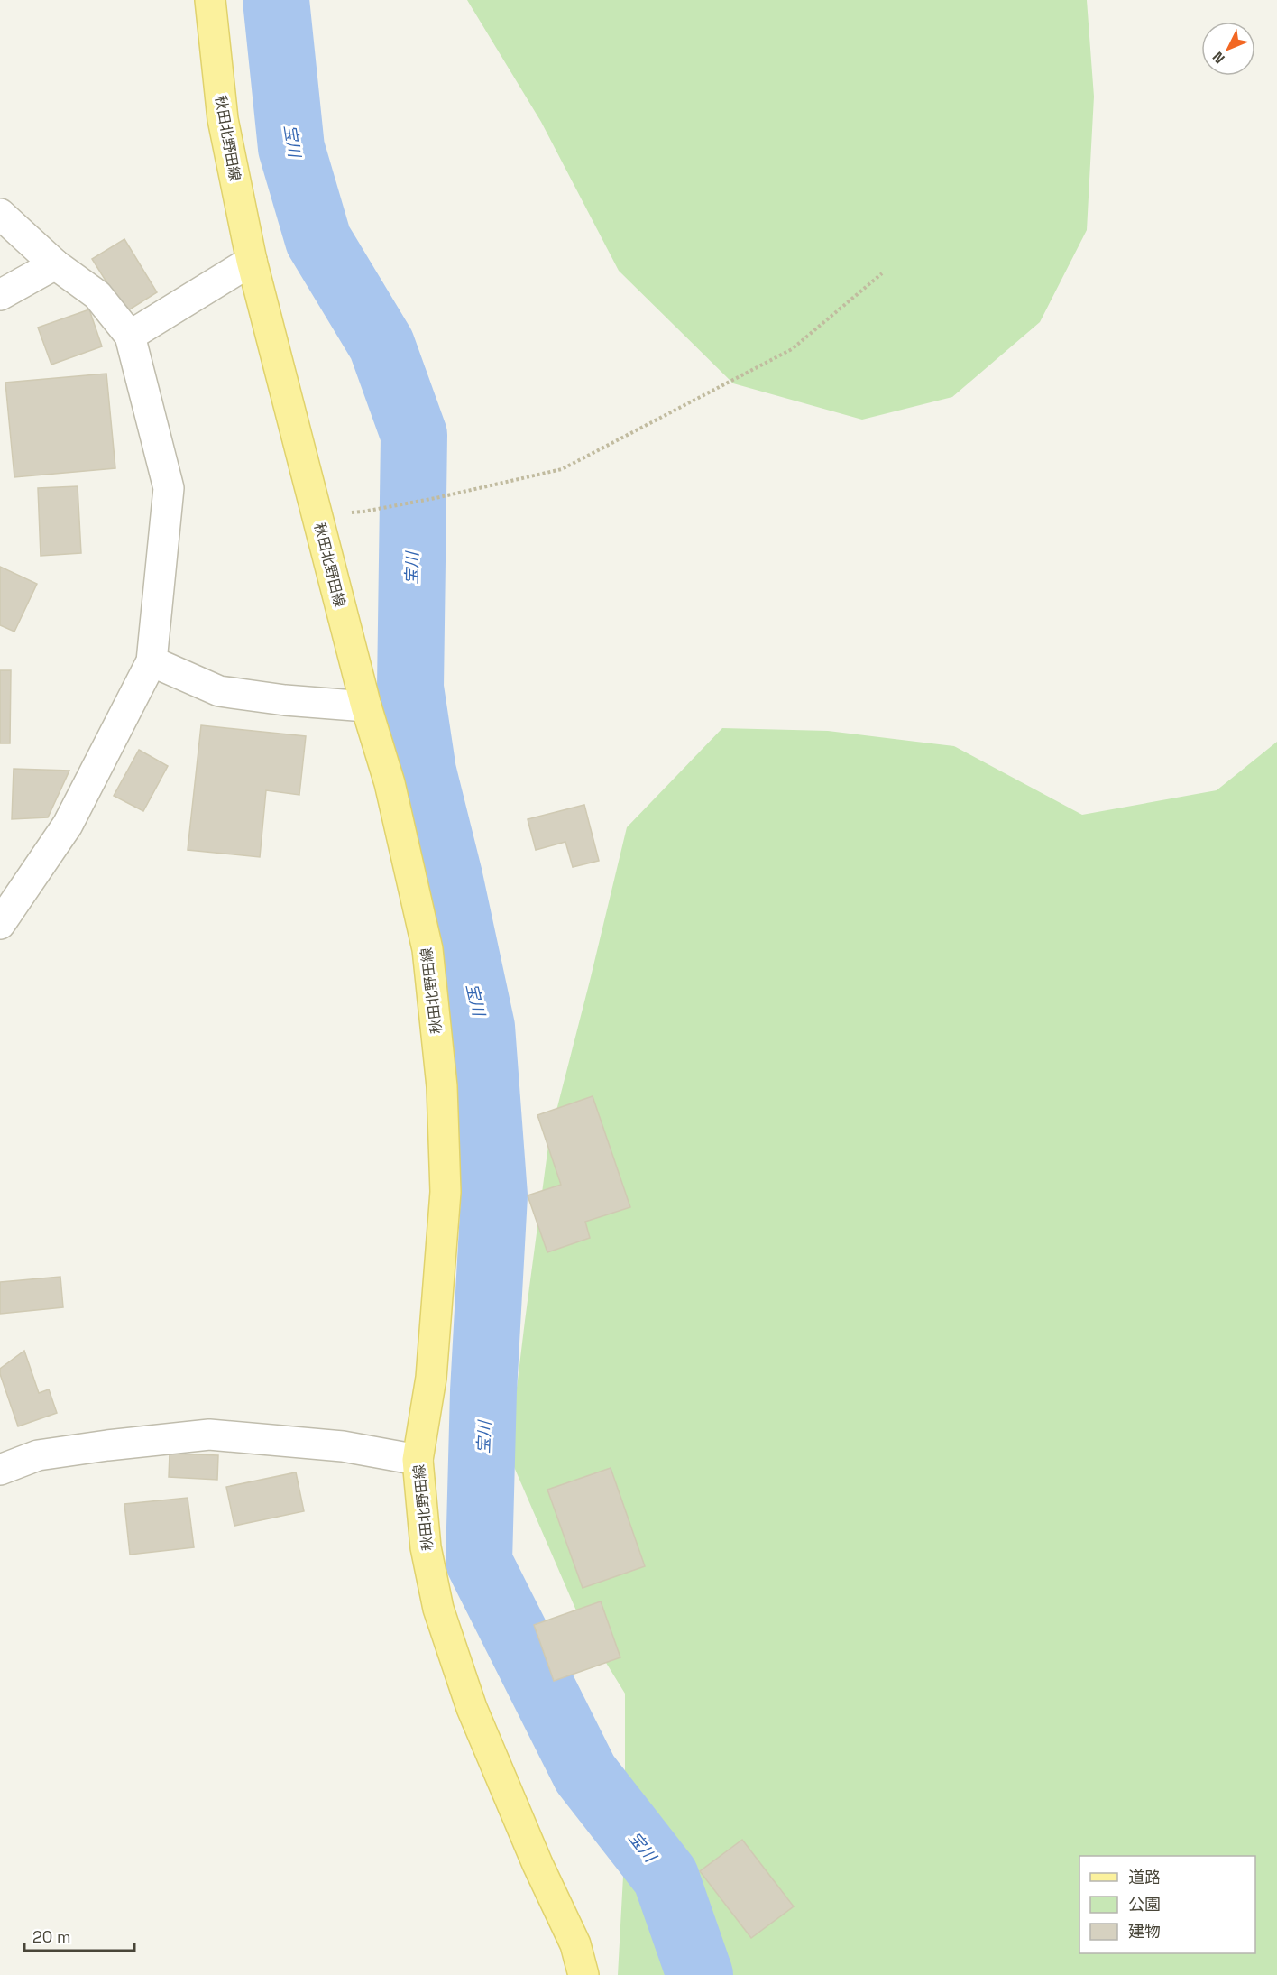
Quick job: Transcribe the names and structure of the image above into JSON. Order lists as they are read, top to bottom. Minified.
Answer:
{"streets":{"main road":["秋田北野田線"]},"water":["宝川"],"legend":["道路","公園","建物"],"scale_bar":"20 m","north":"bottom left"}
